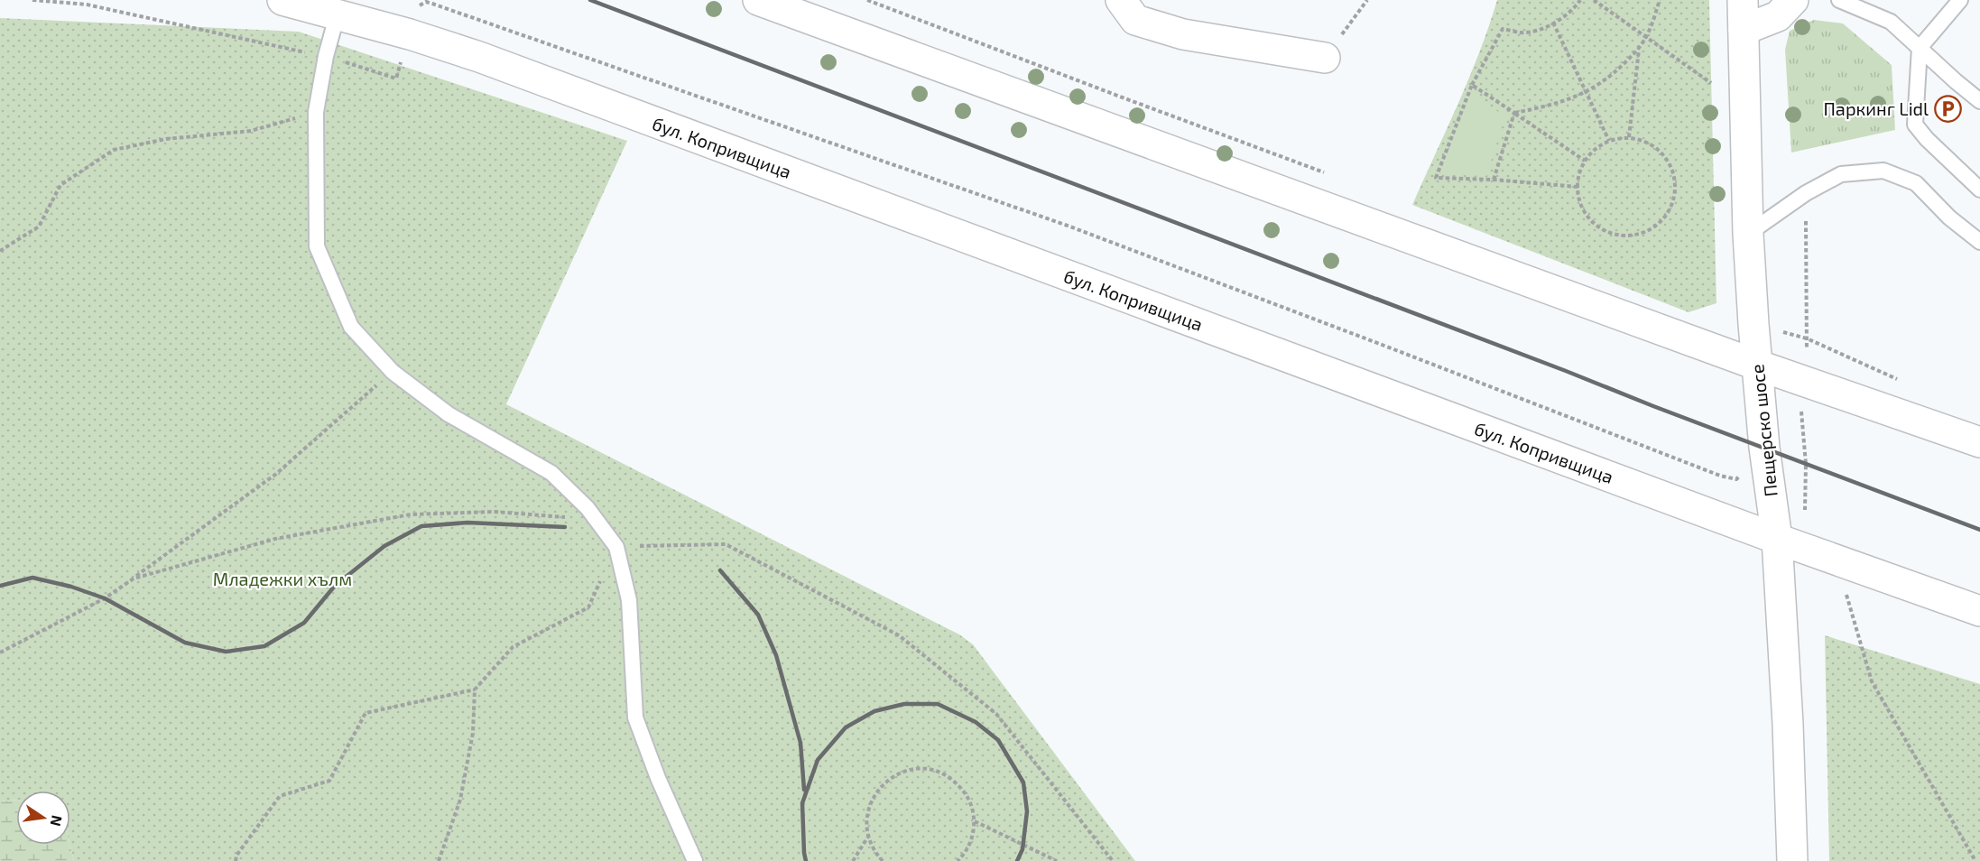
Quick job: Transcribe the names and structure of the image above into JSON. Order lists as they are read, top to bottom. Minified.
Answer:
{"streets":{"main road":["бул. Копривщица","Пещерско шосе"]},"crossings":[["бул. Копривщица","Пещерско шосе"]],"parks":["Младежки хълм"],"places":{"parking":["Паркинг Lidl"]},"north":"right"}
